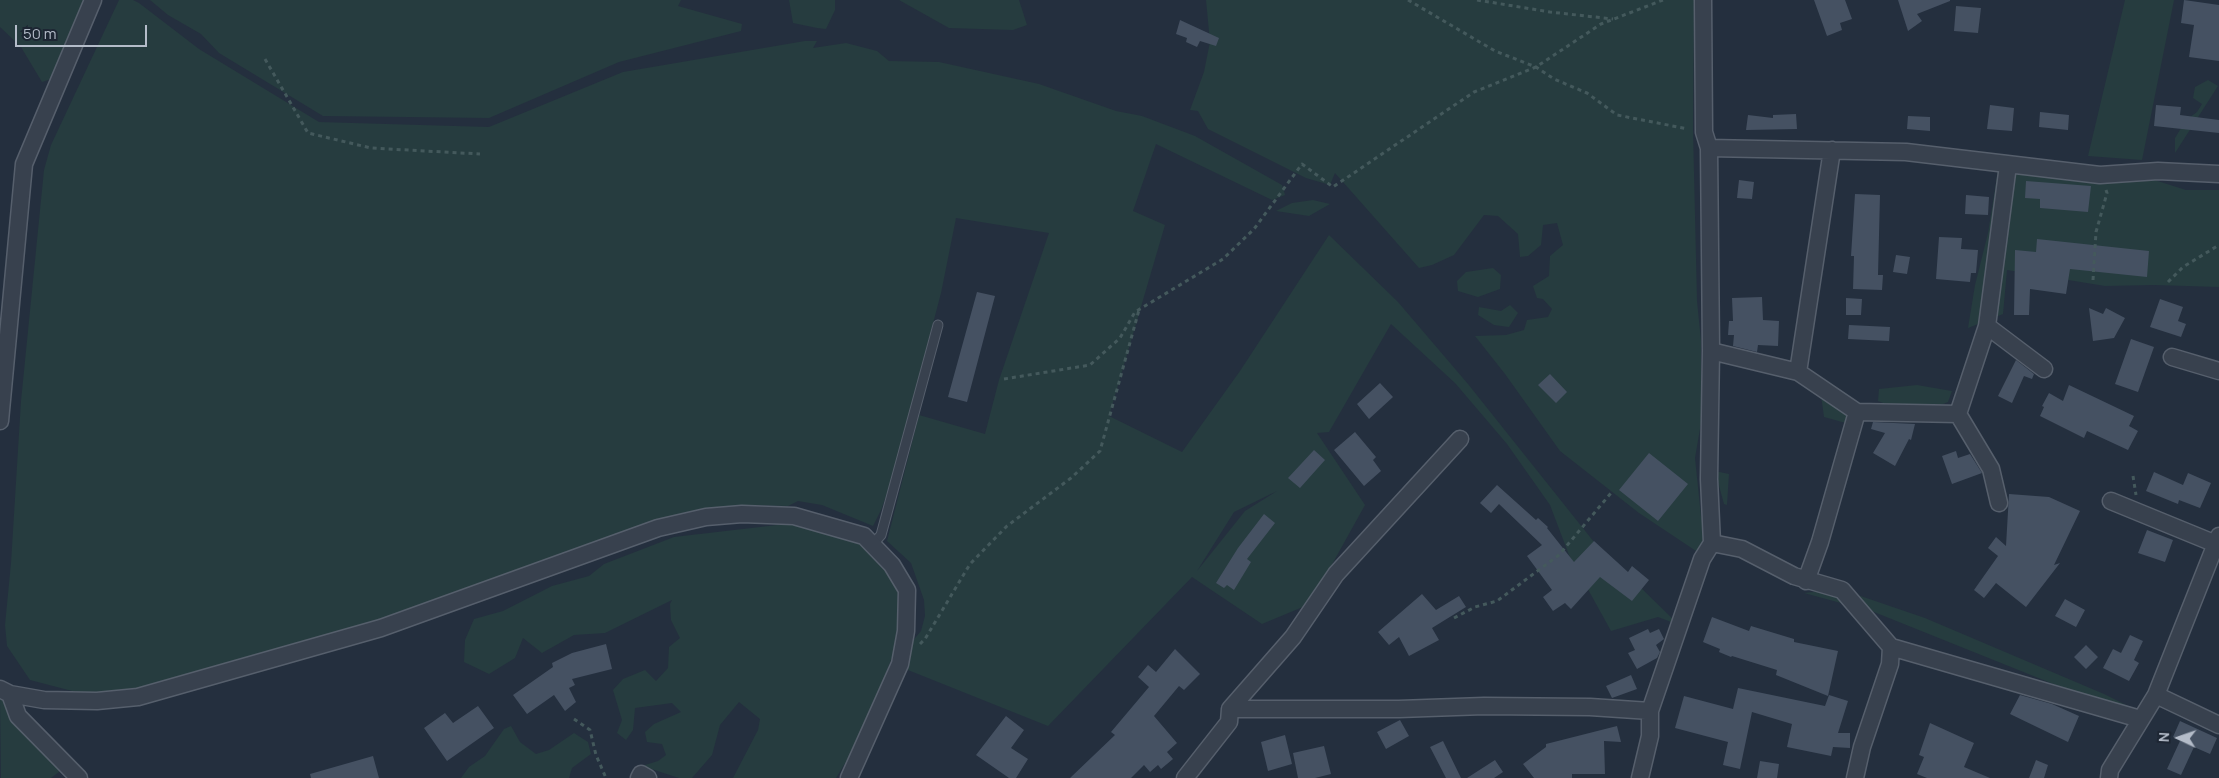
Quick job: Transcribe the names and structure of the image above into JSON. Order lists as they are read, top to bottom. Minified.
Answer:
{"scale_bar":"50 m","north":"left"}
